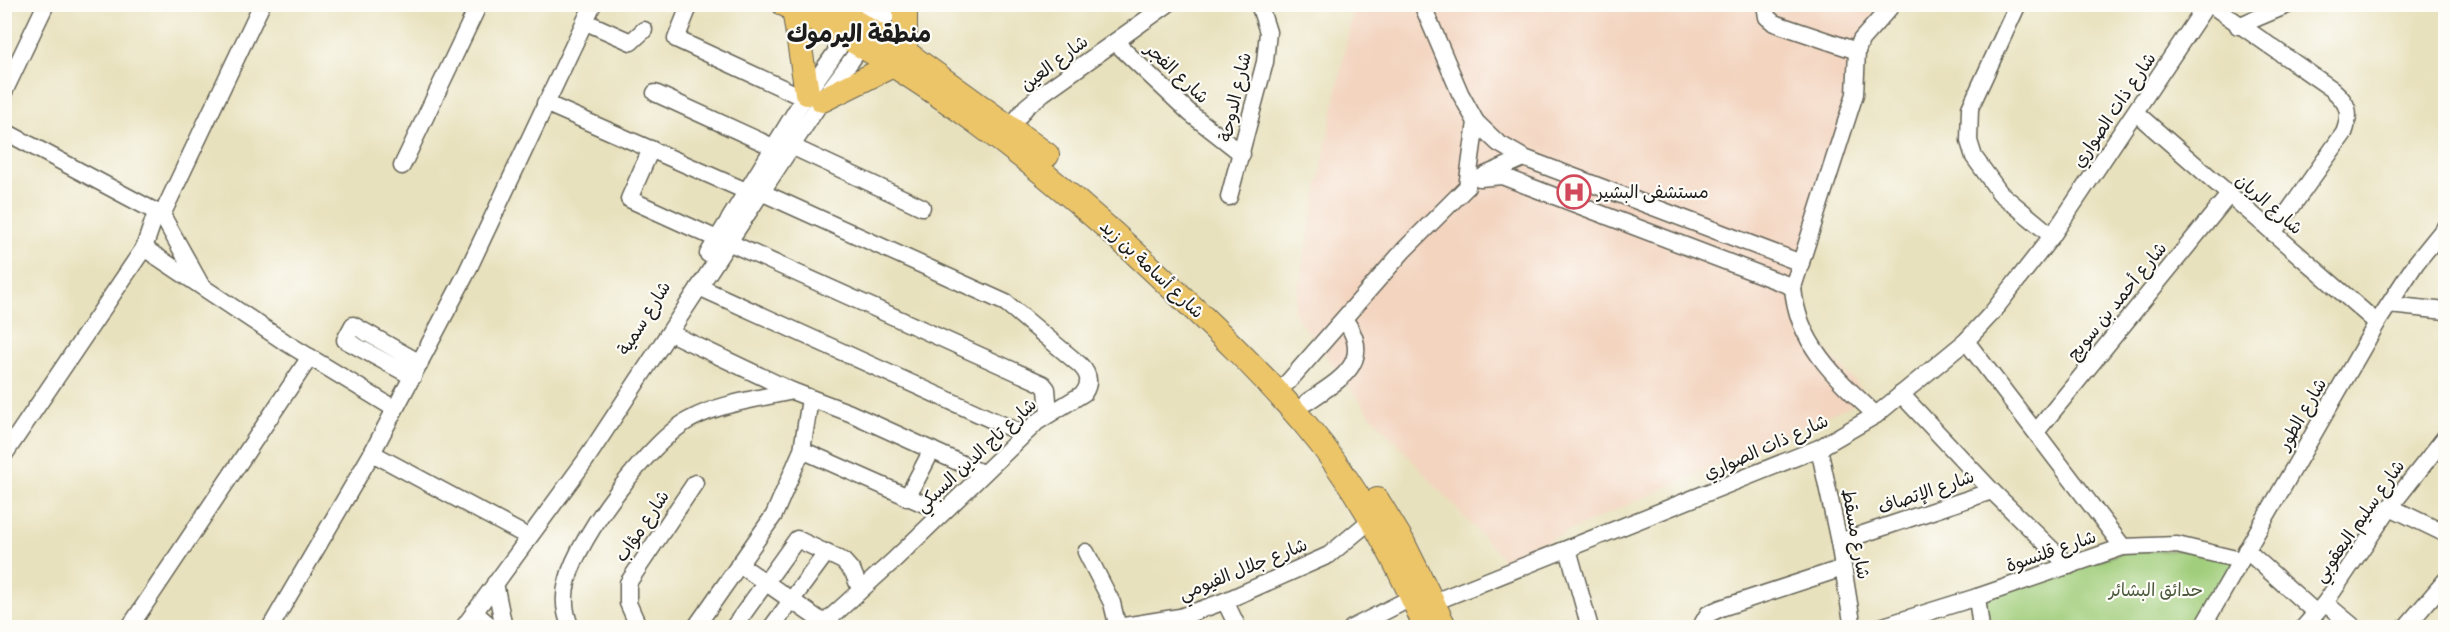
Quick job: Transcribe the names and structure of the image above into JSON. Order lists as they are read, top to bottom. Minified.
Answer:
{"streets":{"highway":["شارع أسامة بن زيد"],"street":["شارع العين","شارع الفجر","شارع الدوحة","شارع ذات الصواري","شارع الريان","شارع أحمد بن سويج","شارع سمية","شارع الطور","شارع تاج الدين السبكي","شارع الإتصاف","شارع سليم اليعقوبي","شارع مؤاب","شارع مسقط","شارع قلنسوة","شارع جلال الفيومي"]},"crossings":[["شارع العين","شارع الفجر"],["شارع العين","شارع أسامة بن زيد"],["شارع الفجر","شارع الدوحة"],["شارع ذات الصواري","شارع الريان"],["شارع ذات الصواري","شارع أسامة بن زيد"],["شارع ذات الصواري","شارع مسقط"],["شارع الريان","شارع أحمد بن سويج"],["شارع الريان","شارع الطور"],["شارع أسامة بن زيد","شارع سمية"],["شارع أسامة بن زيد","شارع جلال الفيومي"],["شارع سمية","شارع تاج الدين السبكي"],["شارع الطور","شارع قلنسوة"],["شارع الإتصاف","شارع مسقط"],["شارع الإتصاف","شارع قلنسوة"]],"districts":["منطقة اليرموك"],"parks":["حدائق البشائر"],"places":{"hospital":["مستشفى البشير"]}}
